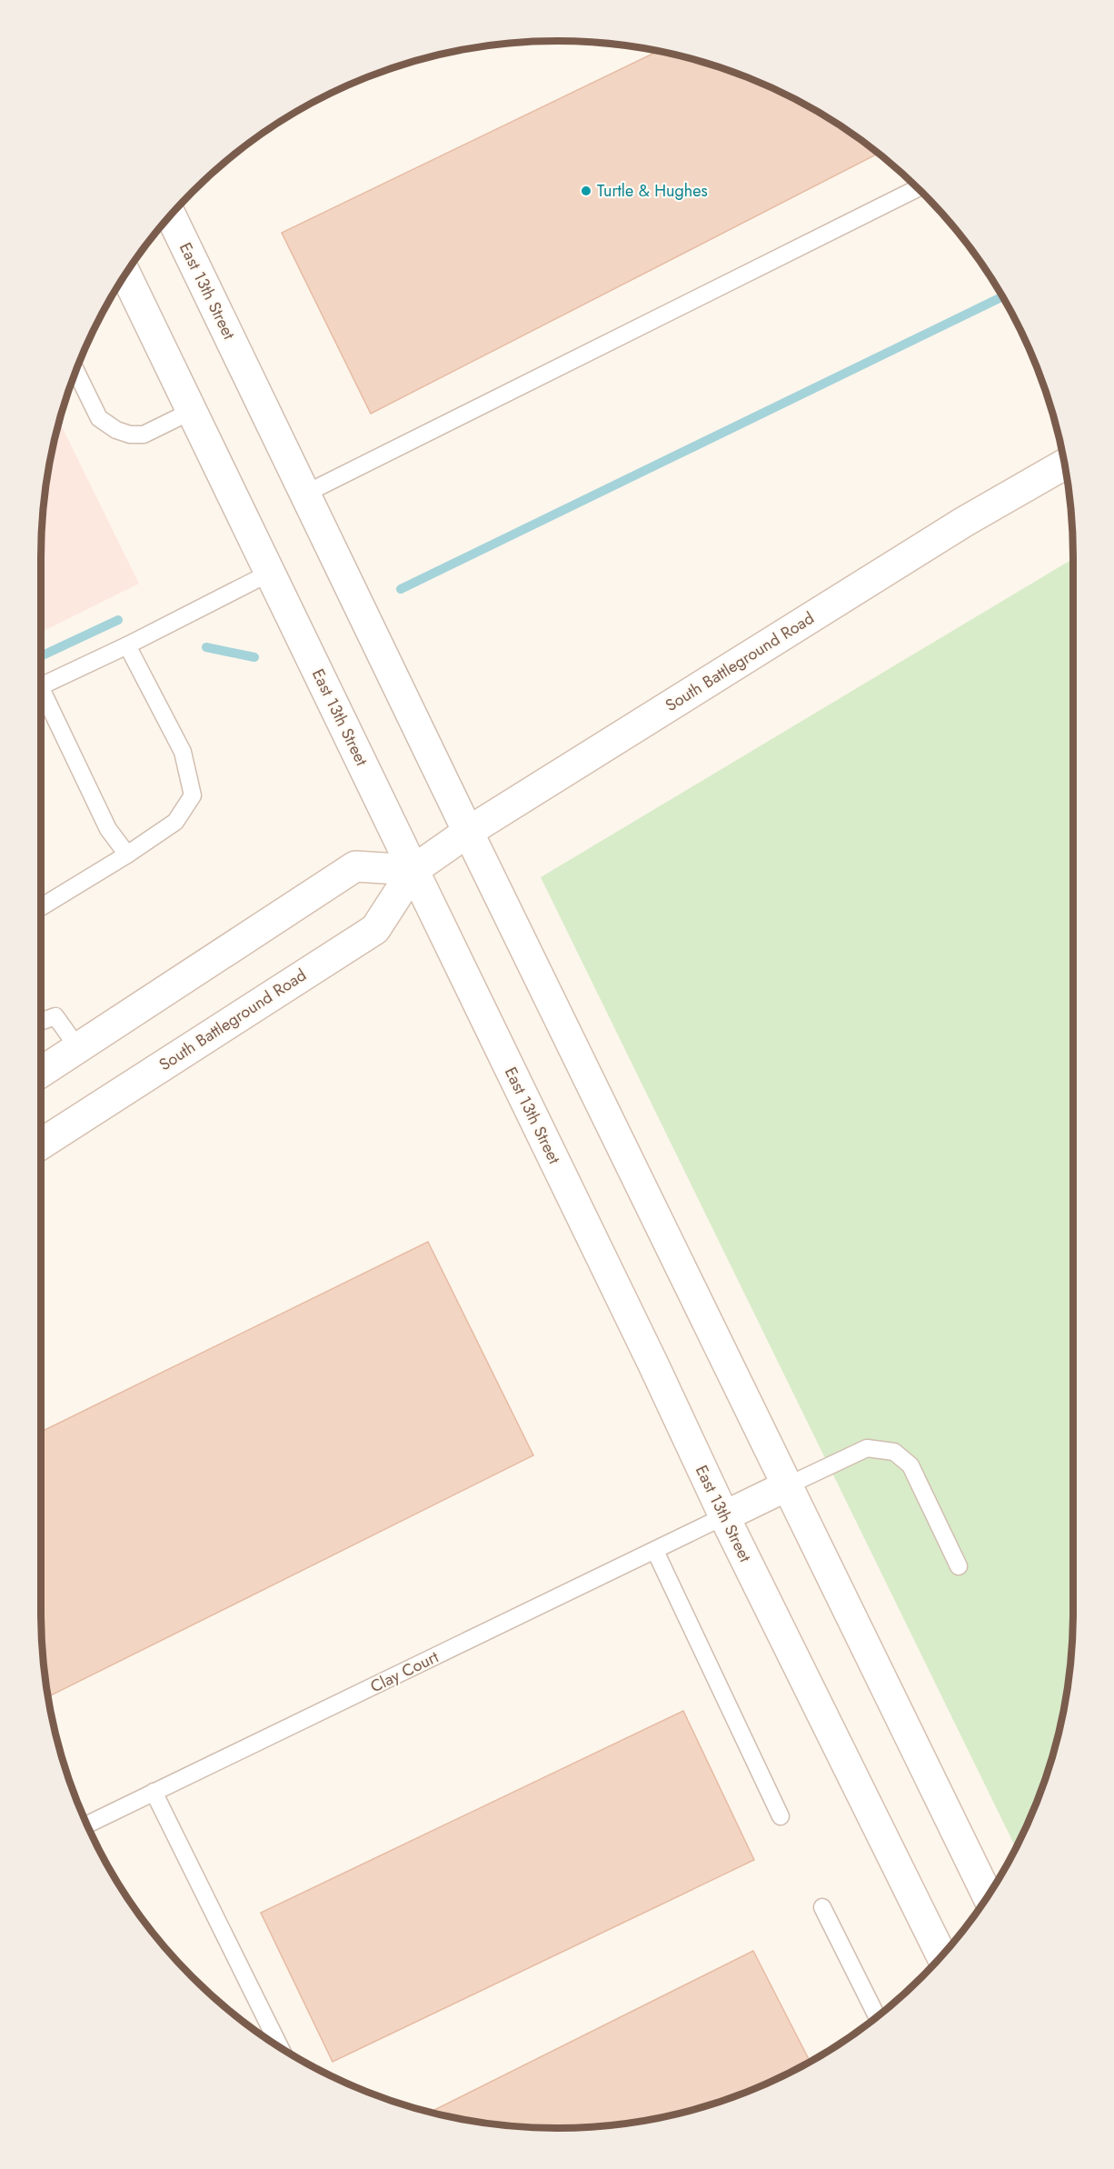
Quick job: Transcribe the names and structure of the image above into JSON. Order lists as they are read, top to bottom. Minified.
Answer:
{"streets":{"main road":["East 13th Street","South Battleground Road"],"lane":["Clay Court"]},"crossings":[["East 13th Street","South Battleground Road"],["East 13th Street","Clay Court"]],"places":["Turtle & Hughes"]}
